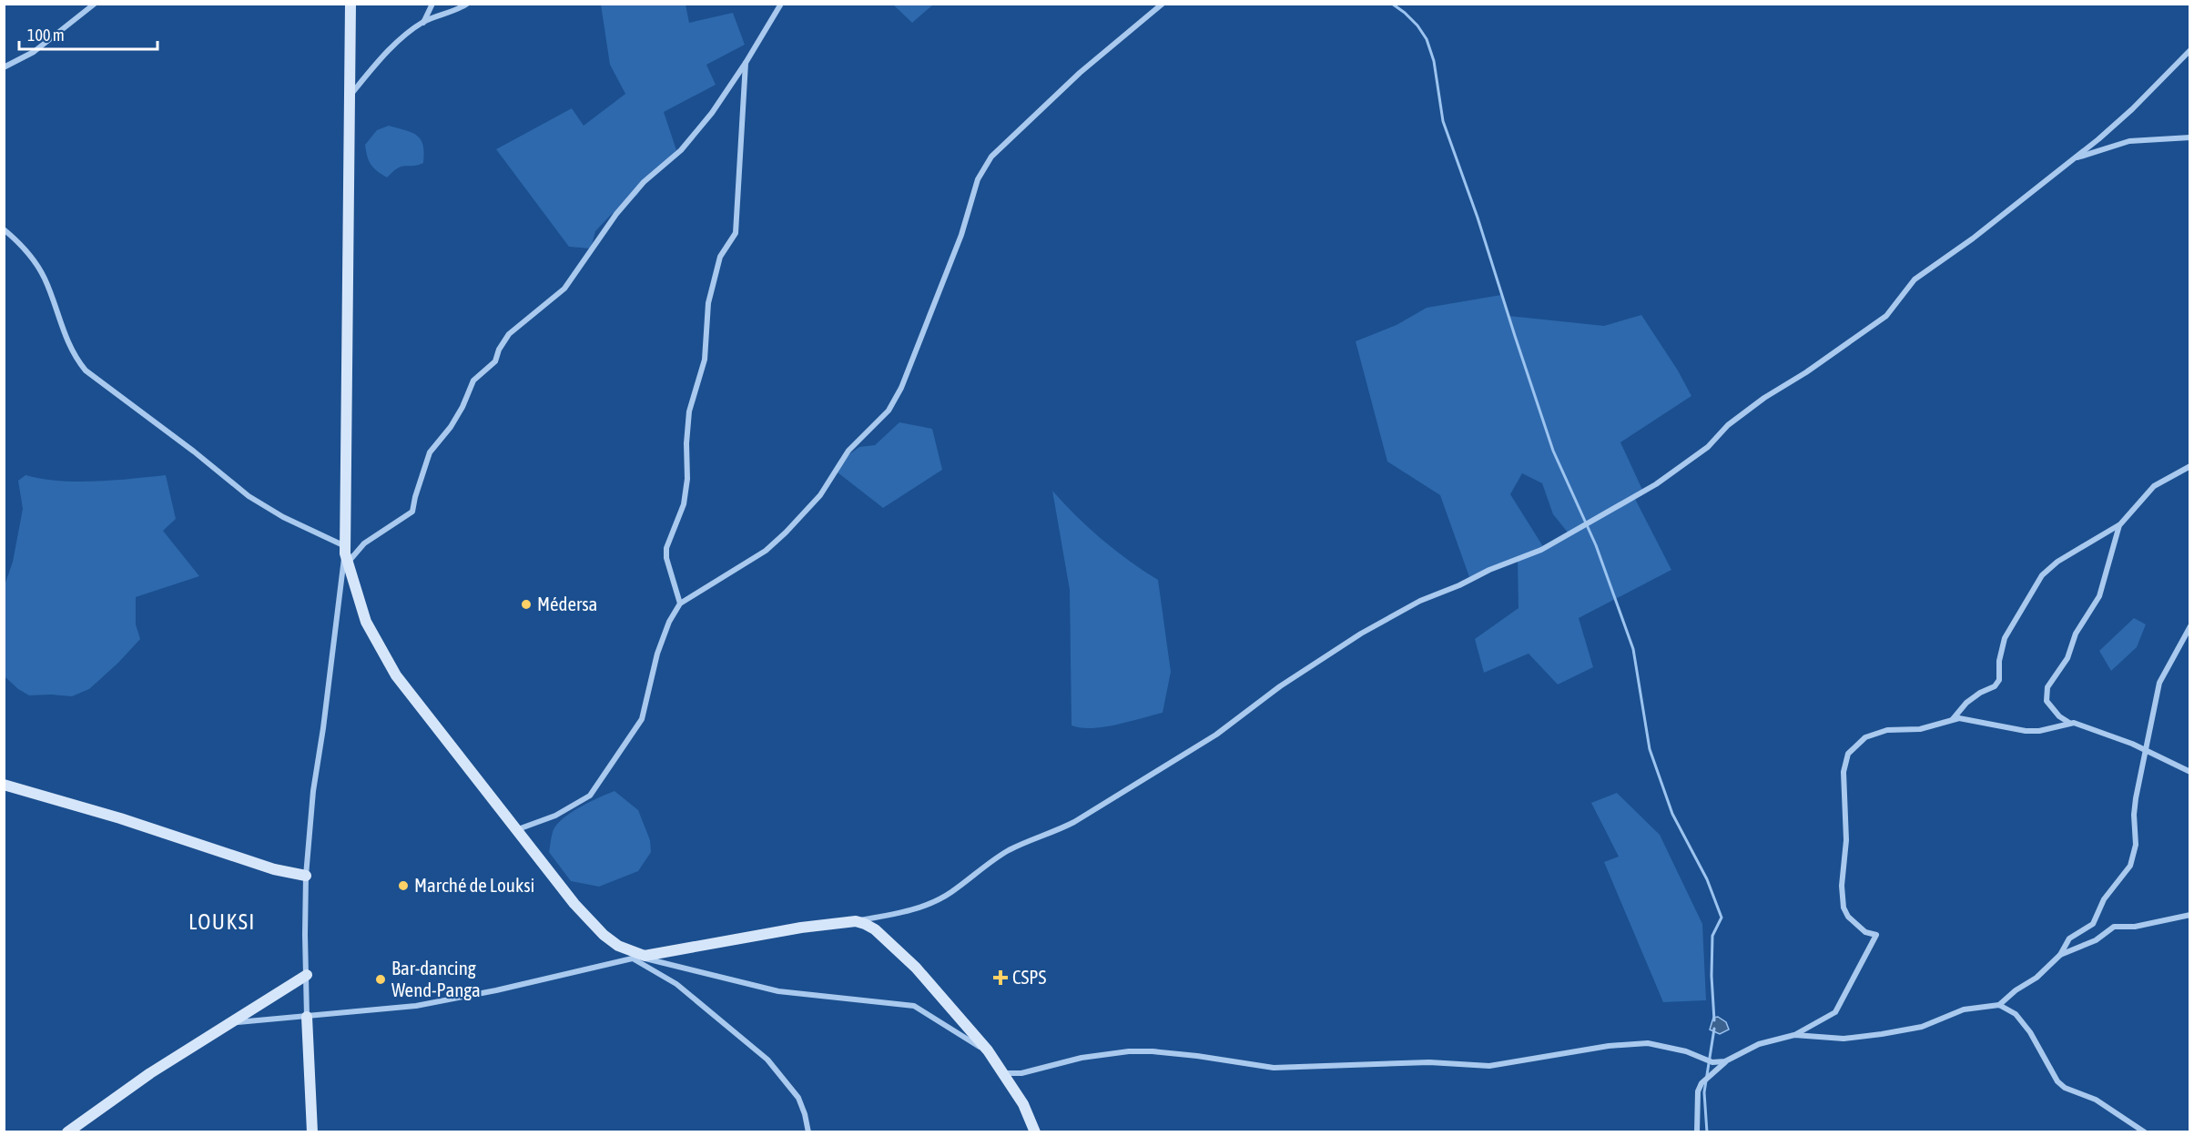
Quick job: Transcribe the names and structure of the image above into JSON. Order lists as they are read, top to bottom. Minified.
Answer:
{"districts":["LOUKSI"],"places":{"other":["Médersa","Marché de Louksi","Bar-dancing Wend-Panga"],"health":["CSPS"]},"scale_bar":"100 m"}
